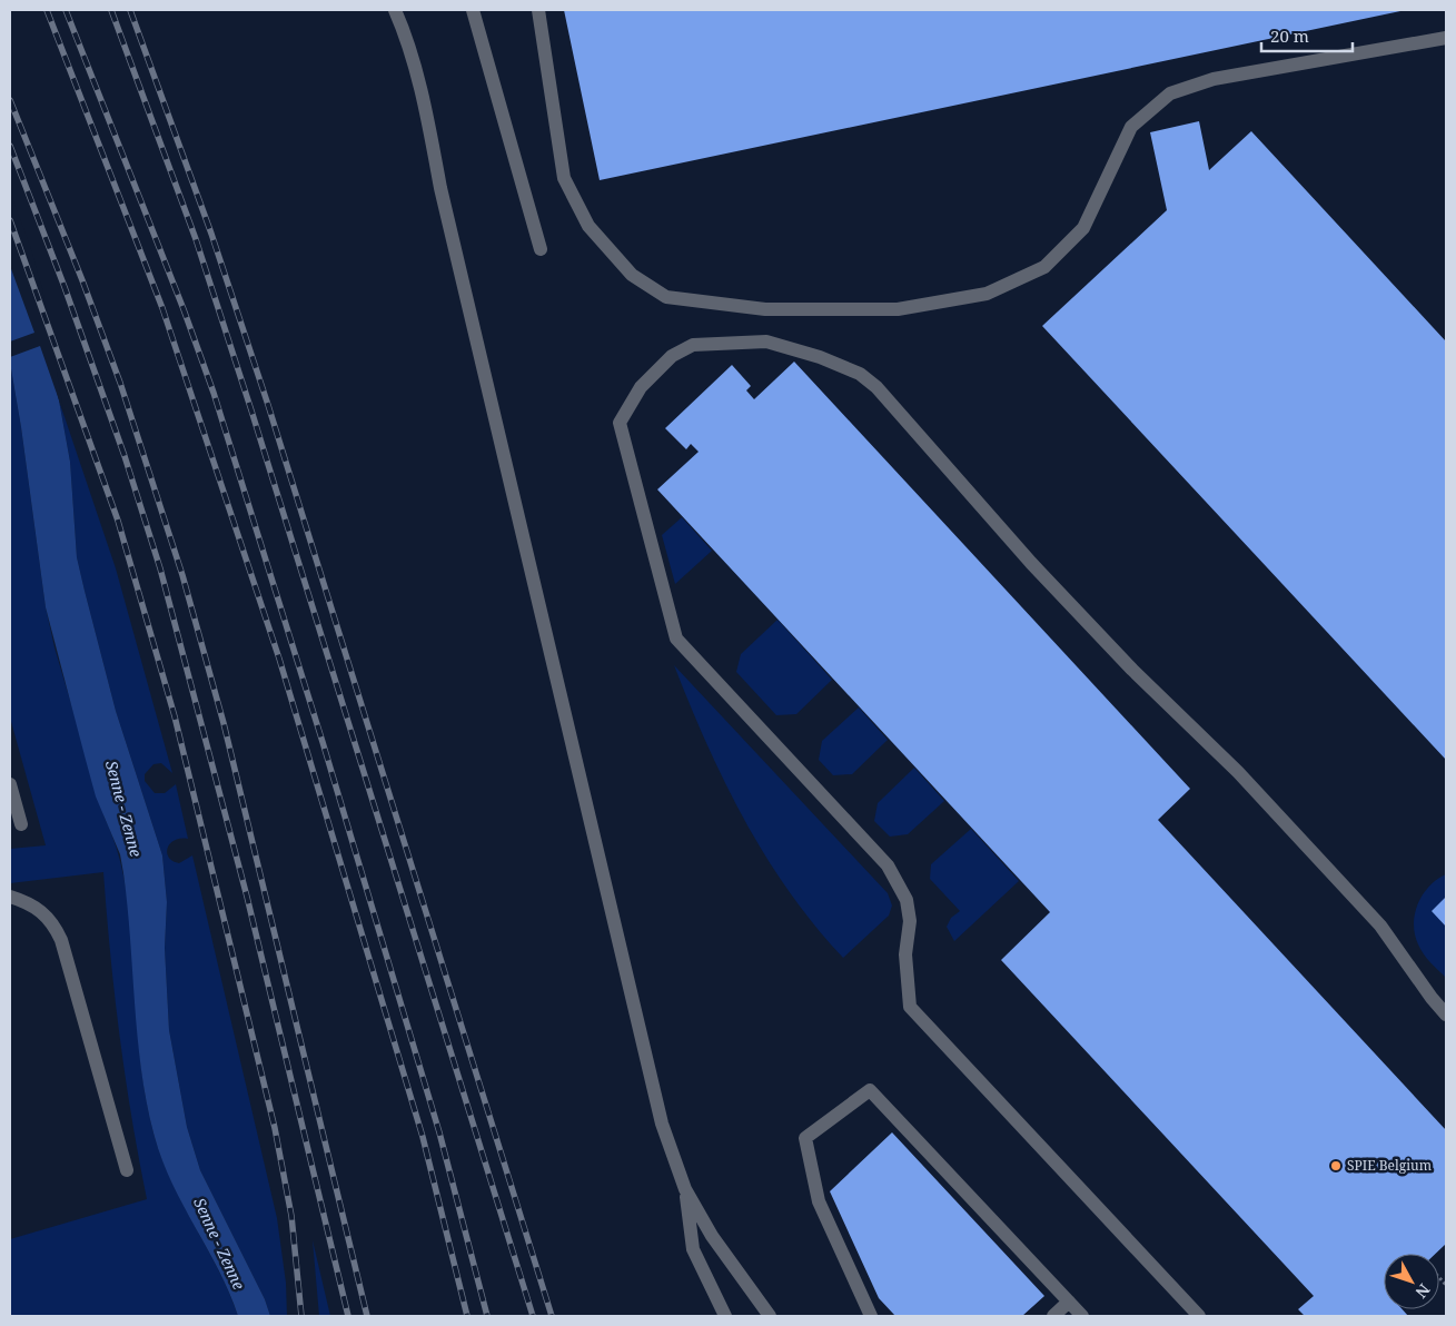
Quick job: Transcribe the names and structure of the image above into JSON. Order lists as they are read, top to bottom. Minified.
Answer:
{"water":["Senne - Zenne"],"places":["SPIE Belgium"],"scale_bar":"20 m","north":"bottom right"}
